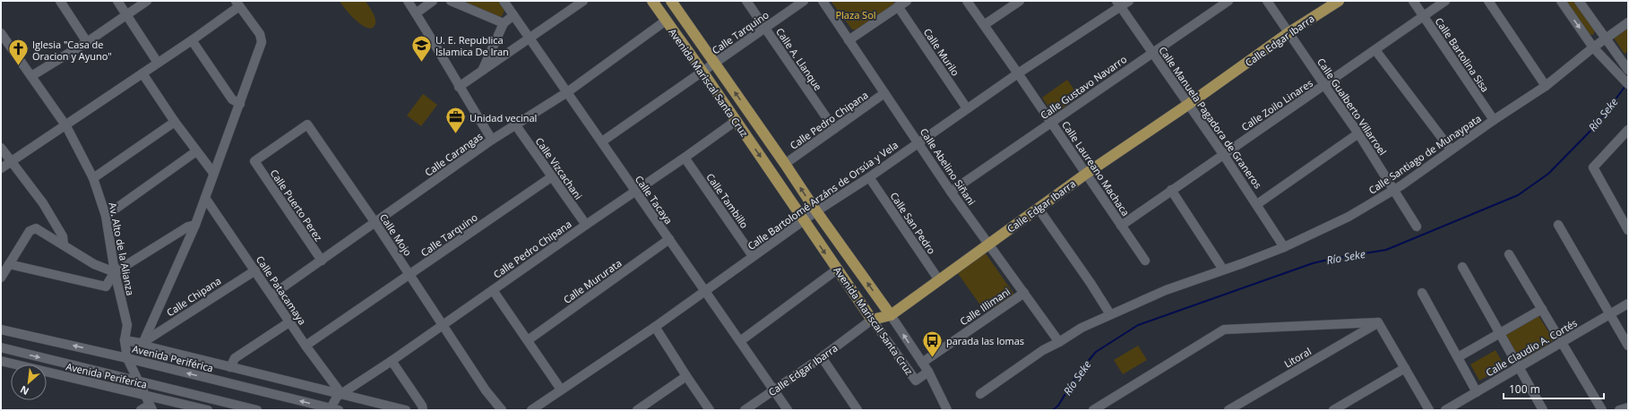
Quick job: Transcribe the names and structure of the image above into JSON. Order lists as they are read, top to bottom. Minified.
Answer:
{"streets":{"main road":["Calle Edgar Ibarra","Avenida Mariscal Santa Cruz"],"street":["Calle Tarquino","Calle Murilo","Calle Bartolina Sisa","Calle A. Llanque","Calle Gustavo Navarro","Calle Zoilo Linares","Calle Gualberto Villarroel","Calle Manuela Pagadora de Graneros","Calle Pedro Chipana","Calle Carangas","Calle Santiago de Munaypata","Calle Abelino Siñani","Calle Vizcachani","Calle Laureano Machaca","Calle Bartolomé Arzáns de Orsúa y Vela","Calle Tacaya","Calle Tambillo","Calle Puerto Perez","Calle San Pedro","Calle Mojo","Av. Alto de la Alianza","Calle Mururata","Calle Patacamaya","Calle Chipana","Calle Illimani","Calle Claudio A. Cortés","Litoral","Avenida Periférica","Avenida Periferica"]},"crossings":[["Calle Tarquino","Calle A. Llanque"],["Calle Tarquino","Avenida Mariscal Santa Cruz"],["Calle Tarquino","Calle Vizcachani"],["Calle Tarquino","Calle Tacaya"],["Calle Tarquino","Calle Mojo"],["Calle Tarquino","Calle Patacamaya"],["Calle Edgar Ibarra","Avenida Mariscal Santa Cruz"],["Calle Edgar Ibarra","Calle Gualberto Villarroel"],["Calle Edgar Ibarra","Calle Manuela Pagadora de Graneros"],["Calle Edgar Ibarra","Calle Abelino Siñani"],["Calle Edgar Ibarra","Calle Laureano Machaca"],["Calle Edgar Ibarra","Calle Tacaya"],["Calle Edgar Ibarra","Calle San Pedro"],["Calle Murilo","Calle Bartolomé Arzáns de Orsúa y Vela"],["Calle Bartolina Sisa","Calle Zoilo Linares"],["Calle Bartolina Sisa","Calle Santiago de Munaypata"],["Calle A. Llanque","Calle Pedro Chipana"],["Avenida Mariscal Santa Cruz","Calle Pedro Chipana"],["Avenida Mariscal Santa Cruz","Calle Carangas"],["Avenida Mariscal Santa Cruz","Calle Bartolomé Arzáns de Orsúa y Vela"],["Avenida Mariscal Santa Cruz","Calle Illimani"],["Calle Gustavo Navarro","Calle Manuela Pagadora de Graneros"],["Calle Gustavo Navarro","Calle Abelino Siñani"],["Calle Gustavo Navarro","Calle Laureano Machaca"],["Calle Zoilo Linares","Calle Gualberto Villarroel"],["Calle Zoilo Linares","Calle Manuela Pagadora de Graneros"],["Calle Zoilo Linares","Calle Laureano Machaca"],["Calle Gualberto Villarroel","Calle Santiago de Munaypata"],["Calle Manuela Pagadora de Graneros","Calle Santiago de Munaypata"],["Calle Manuela Pagadora de Graneros","Calle Bartolomé Arzáns de Orsúa y Vela"],["Calle Pedro Chipana","Calle Abelino Siñani"],["Calle Pedro Chipana","Calle Vizcachani"],["Calle Pedro Chipana","Calle Tacaya"],["Calle Pedro Chipana","Calle Tambillo"],["Calle Pedro Chipana","Calle Mojo"],["Calle Pedro Chipana","Calle Patacamaya"],["Calle Pedro Chipana","Avenida Periférica"],["Calle Carangas","Calle Vizcachani"],["Calle Carangas","Calle Tacaya"],["Calle Carangas","Calle Puerto Perez"],["Calle Carangas","Calle Mojo"],["Calle Carangas","Calle Patacamaya"],["Calle Santiago de Munaypata","Calle Abelino Siñani"],["Calle Abelino Siñani","Calle Bartolomé Arzáns de Orsúa y Vela"],["Calle Abelino Siñani","Calle Illimani"],["Calle Laureano Machaca","Calle Bartolomé Arzáns de Orsúa y Vela"],["Calle Bartolomé Arzáns de Orsúa y Vela","Calle Tacaya"],["Calle Bartolomé Arzáns de Orsúa y Vela","Calle Tambillo"],["Calle Bartolomé Arzáns de Orsúa y Vela","Calle San Pedro"],["Calle Tacaya","Calle Mururata"],["Calle Puerto Perez","Calle Mojo"],["Av. Alto de la Alianza","Avenida Periférica"],["Av. Alto de la Alianza","Avenida Periferica"],["Calle Patacamaya","Calle Chipana"]],"water":["Río Seke"],"parks":["Plaza Sol"],"places":{"school or university":["U. E. Republica Islamica De Iran"],"church":["Iglesia \"Casa de Oracion y Ayuno\""],"office":["Unidad vecinal"],"bus stop":["parada las lomas"]},"scale_bar":"100 m","north":"bottom left"}
